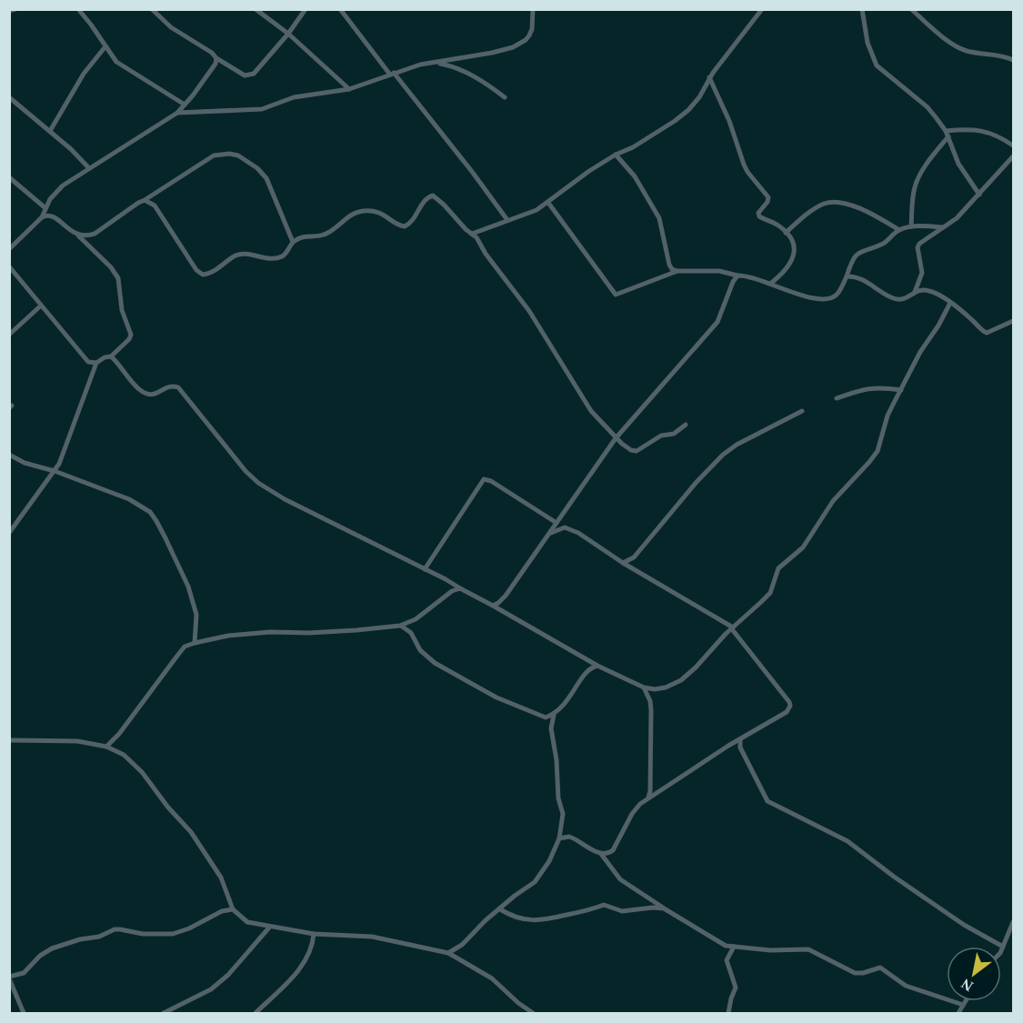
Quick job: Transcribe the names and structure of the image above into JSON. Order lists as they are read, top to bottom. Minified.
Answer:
{"north":"bottom left"}
